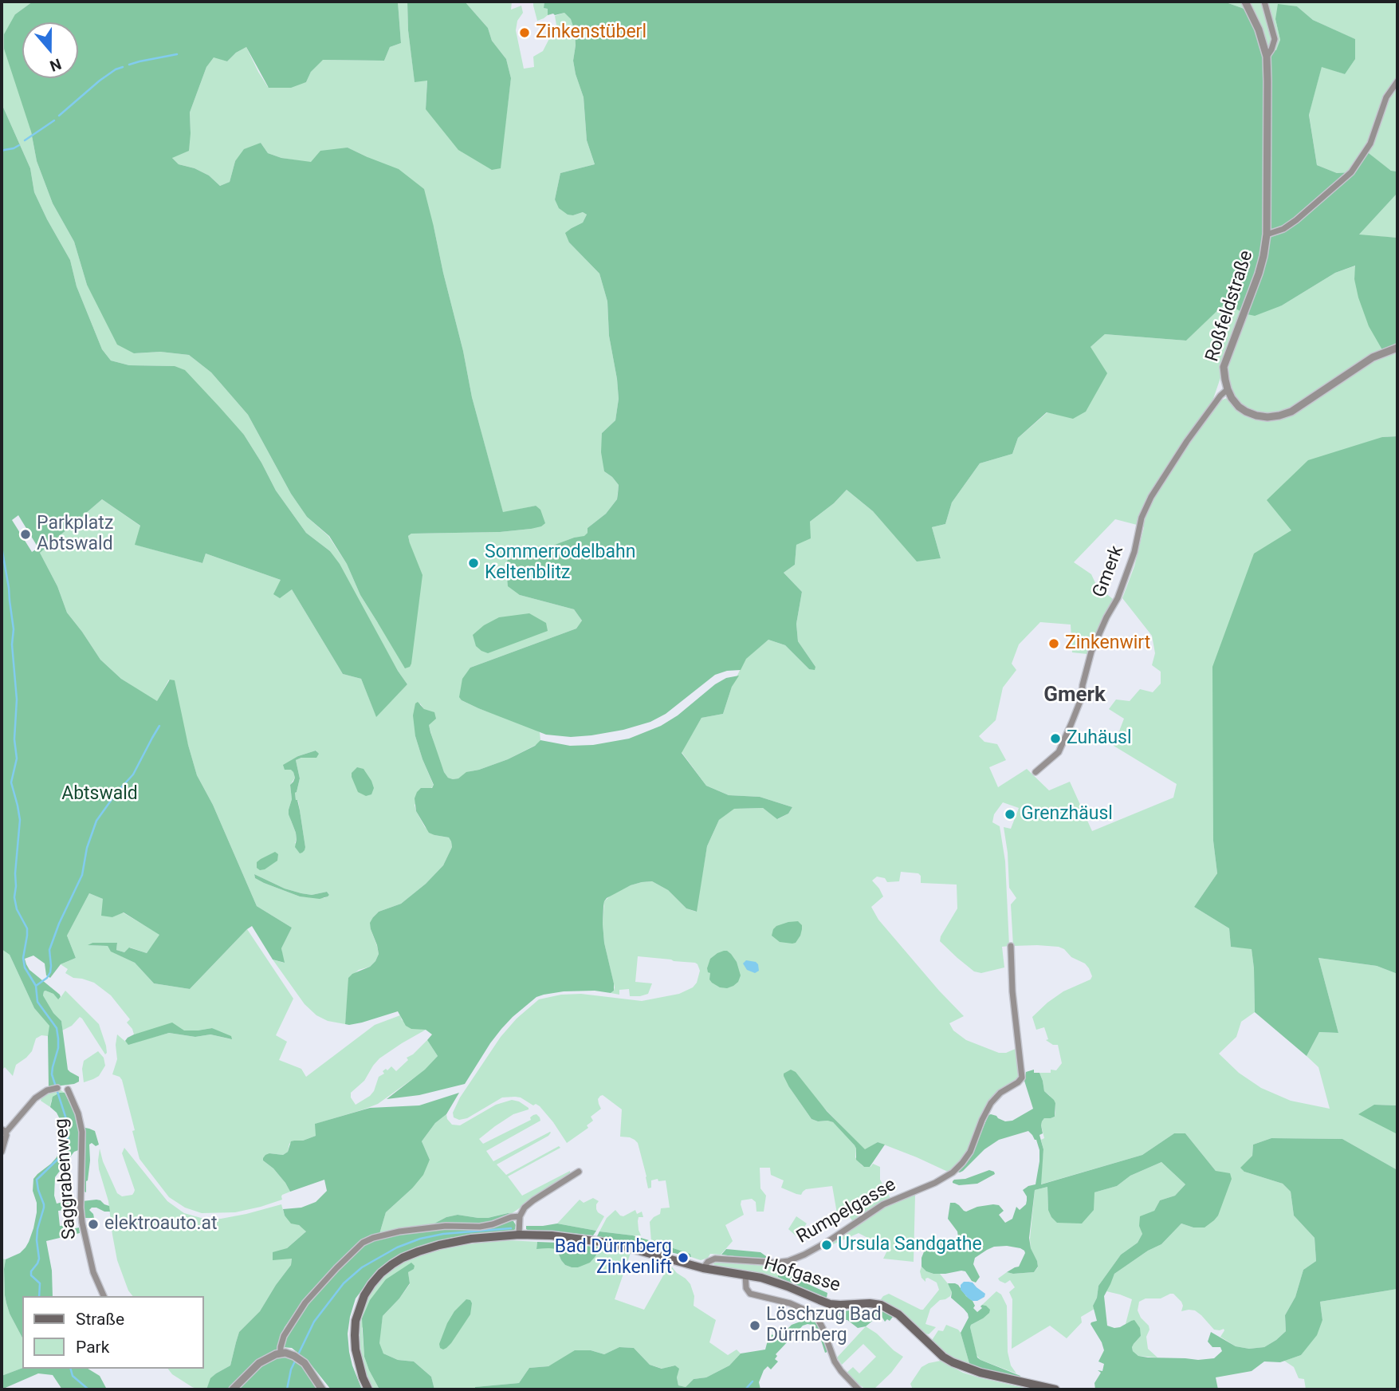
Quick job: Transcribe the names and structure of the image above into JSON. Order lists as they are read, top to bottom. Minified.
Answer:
{"streets":{"main road":["Hofgasse"],"street":["Roßfeldstraße","Gmerk","Saggrabenweg","Rumpelgasse"]},"crossings":[["Roßfeldstraße","Gmerk"],["Rumpelgasse","Hofgasse"]],"districts":["Gmerk"],"parks":["Abtswald"],"places":["Zinkenstüberl","Parkplatz Abtswald","Sommerrodelbahn Keltenblitz","Zinkenwirt","Zuhäusl","Grenzhäusl","elektroauto.at","Ursula Sandgathe","Bad Dürrnberg Zinkenlift","Löschzug Bad Dürrnberg"],"legend":["Straße","Park"],"north":"bottom"}
